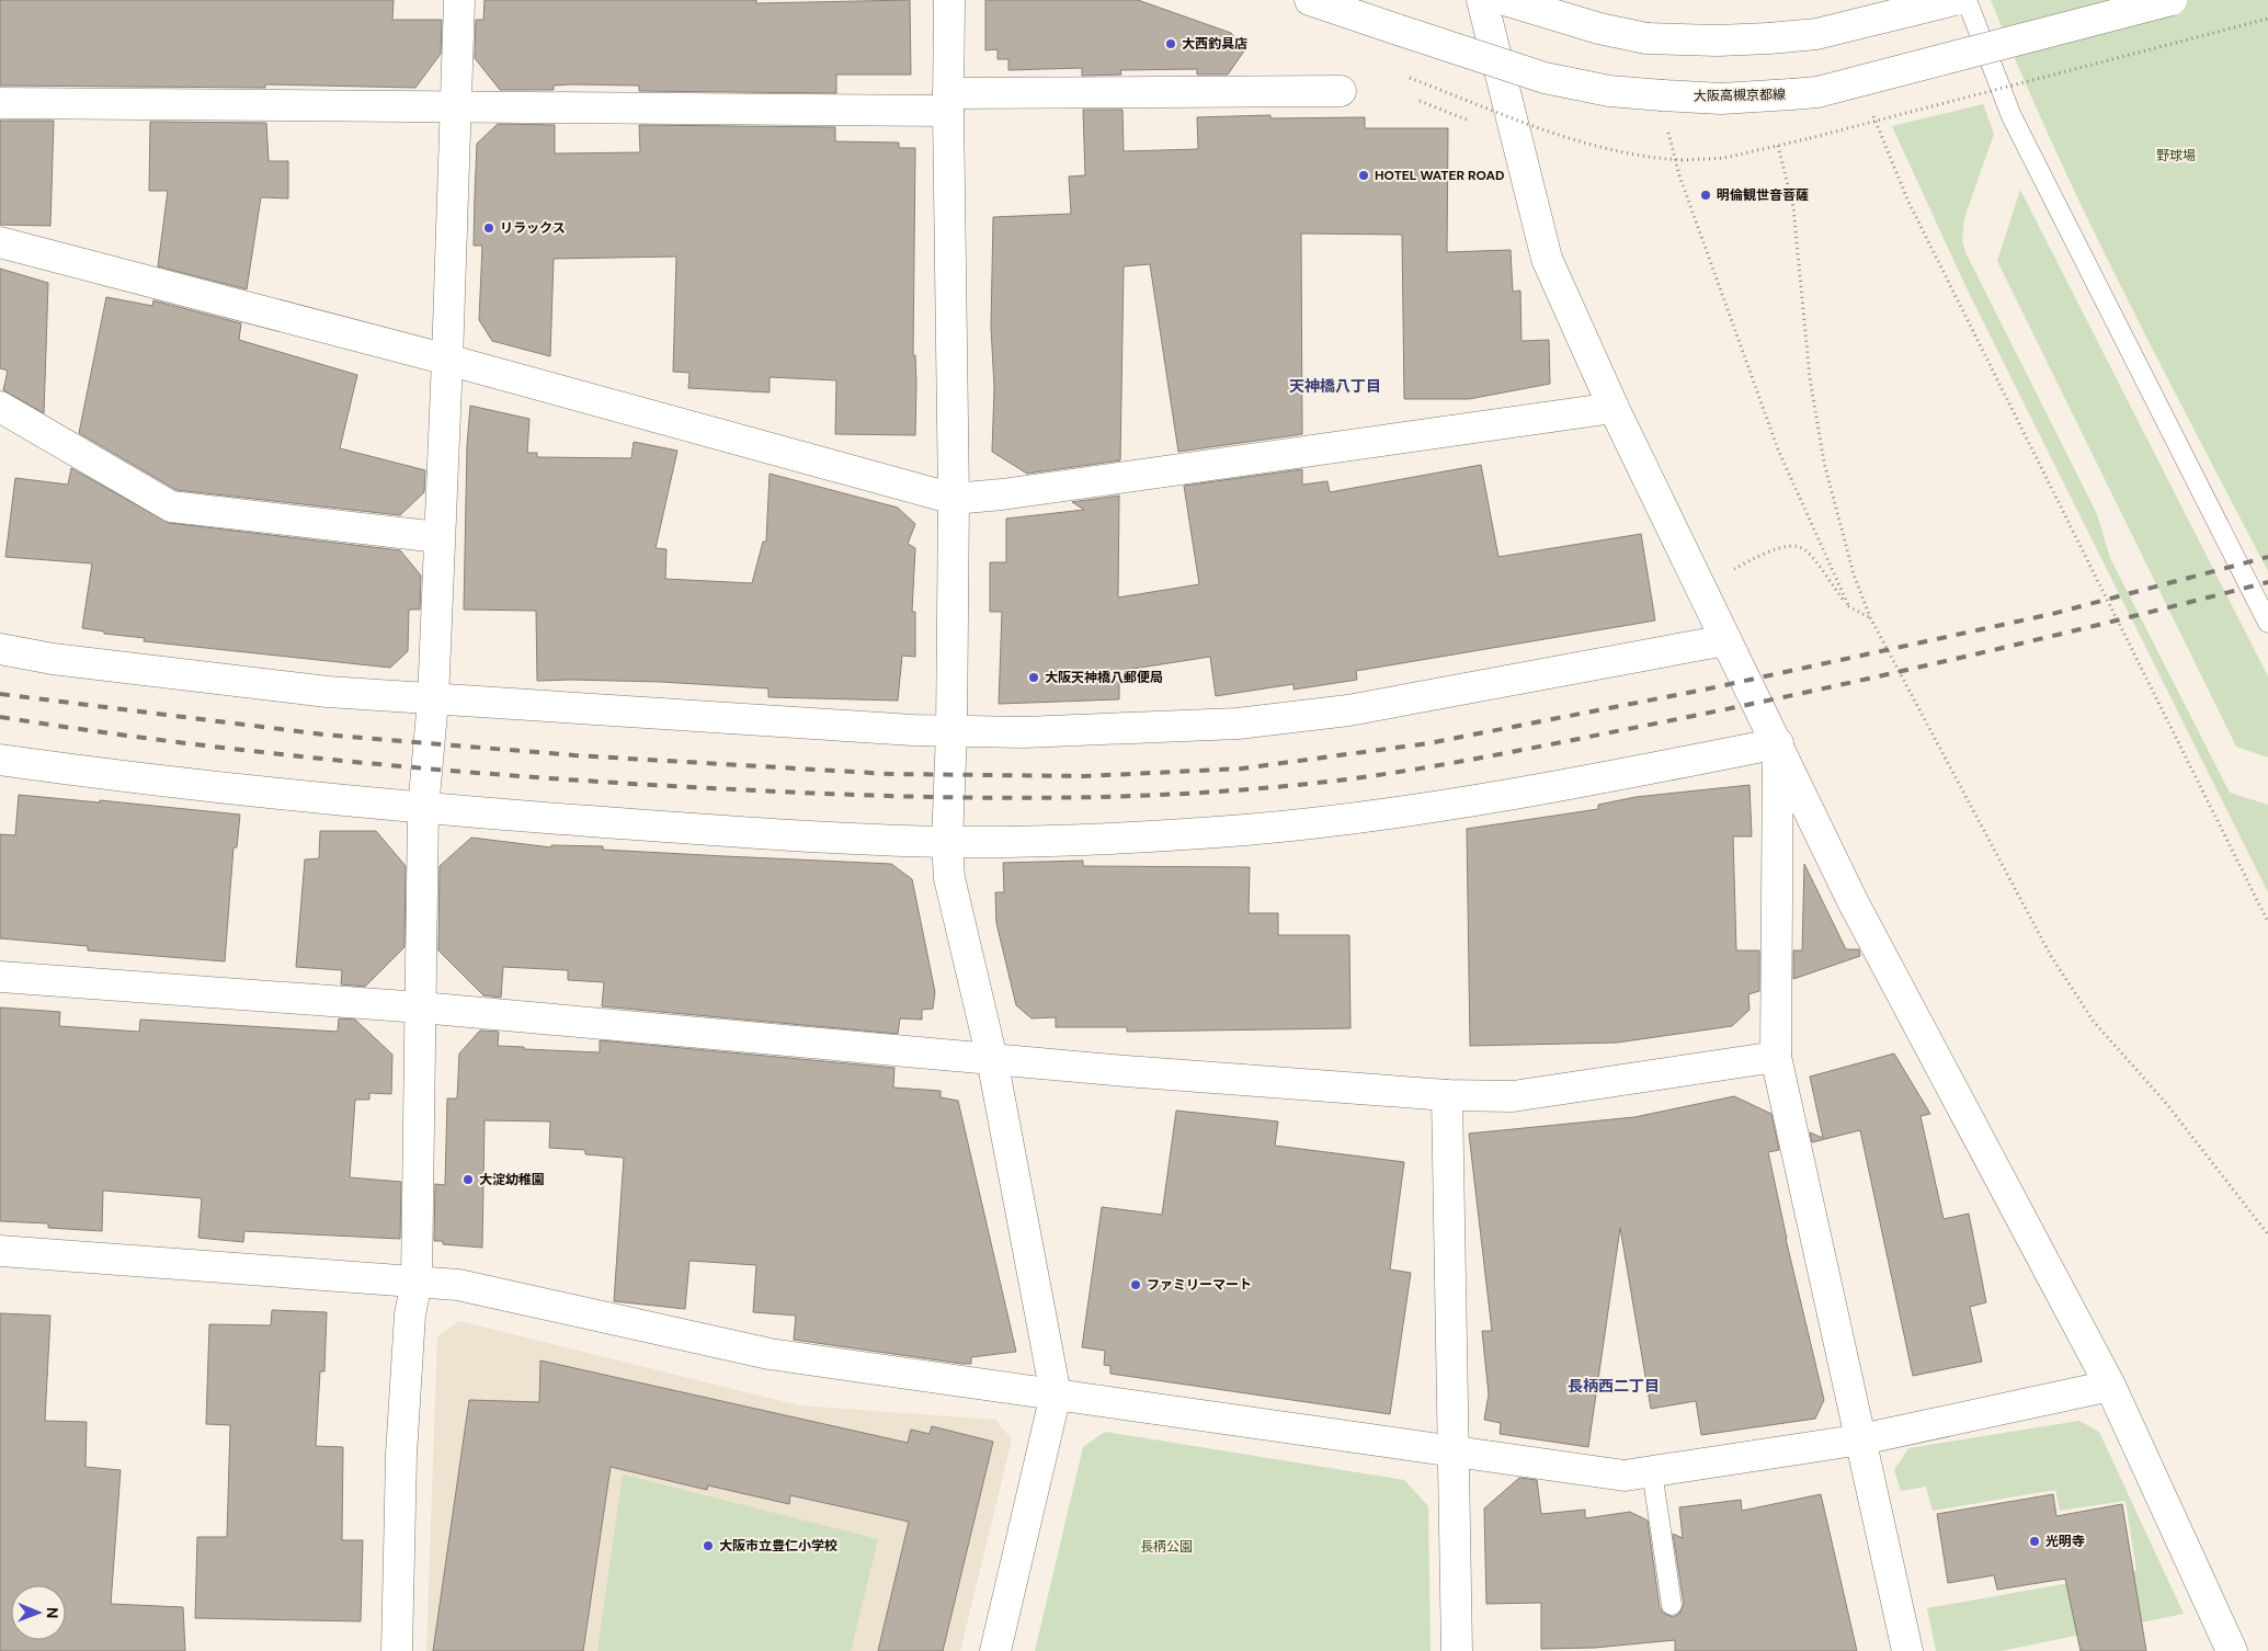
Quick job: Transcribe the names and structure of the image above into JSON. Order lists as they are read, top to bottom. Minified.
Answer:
{"streets":{"street":["大阪高槻京都線"]},"districts":["天神橋八丁目","長柄西二丁目"],"parks":["野球場","長柄公園"],"places":["大西釣具店","HOTEL WATER ROAD","明倫観世音菩薩","リラックス","大阪天神橋八郵便局","大淀幼稚園","ファミリーマート","光明寺","大阪市立豊仁小学校"],"north":"right"}
